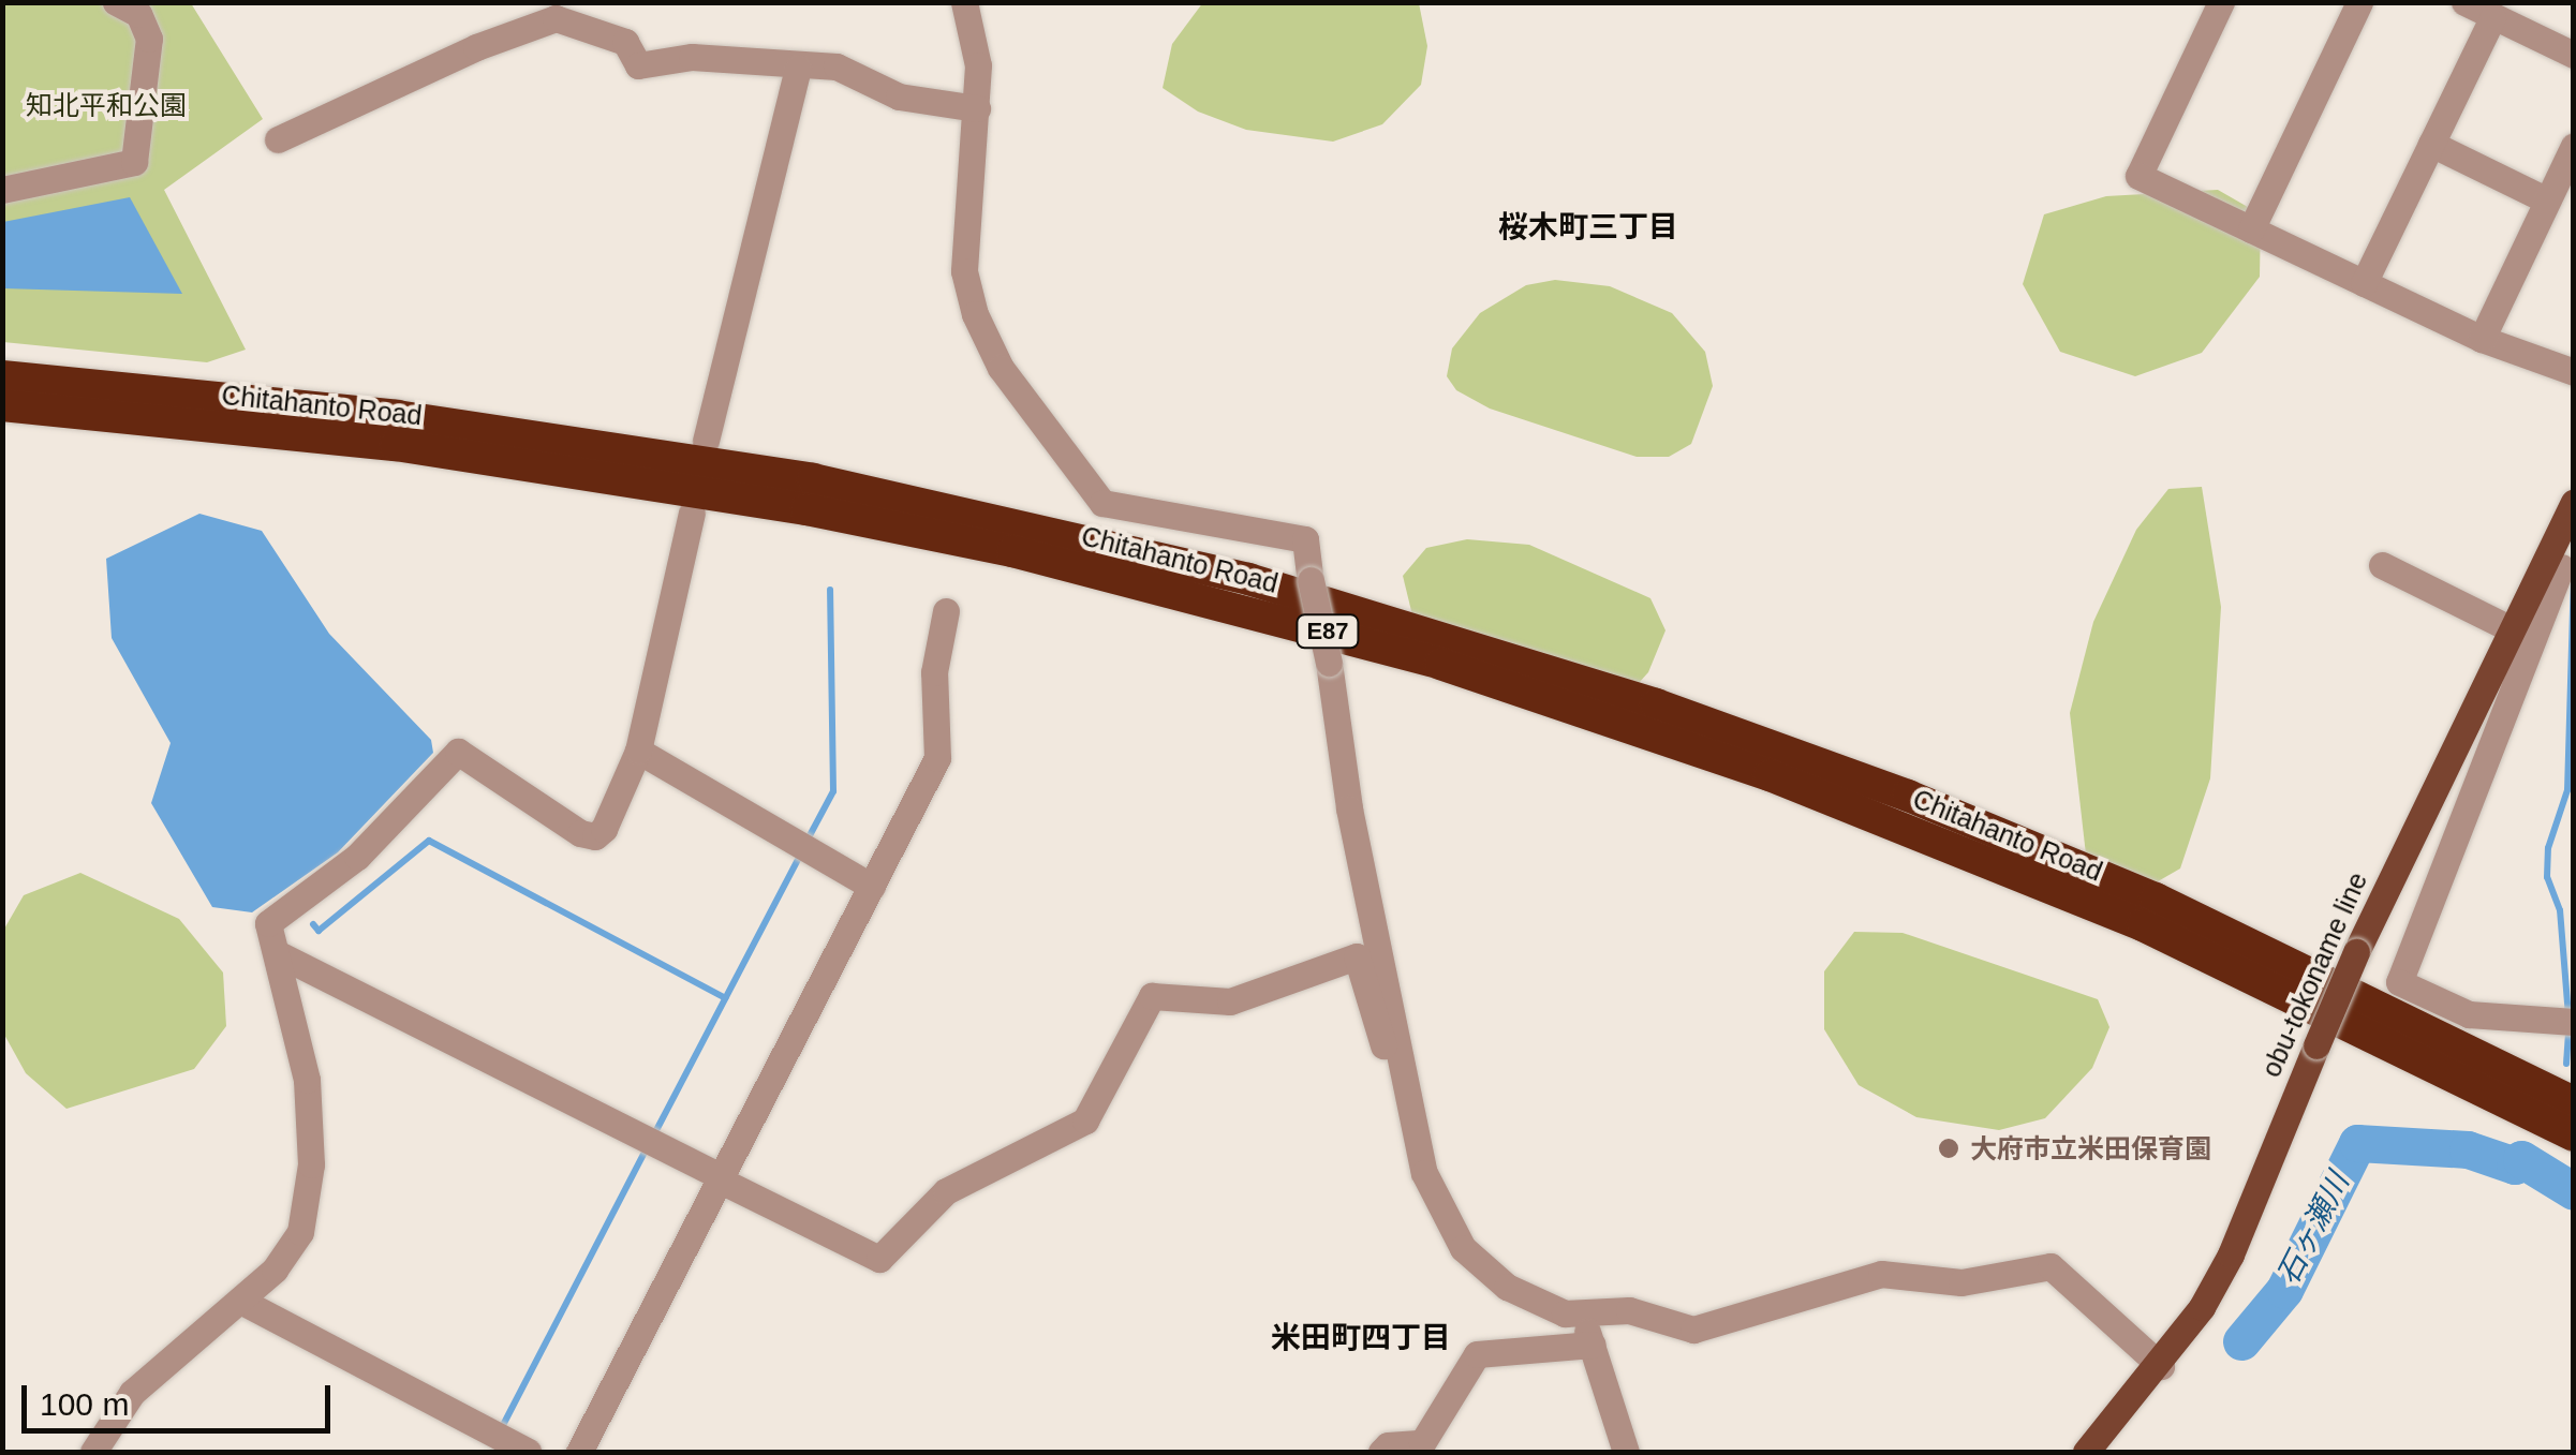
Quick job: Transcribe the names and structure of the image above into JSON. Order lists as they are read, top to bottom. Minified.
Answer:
{"streets":{"highway":["Chitahanto Road","E87"],"main road":["obu-tokoname line"]},"districts":["桜木町三丁目","米田町四丁目"],"water":["石ヶ瀬川"],"parks":["知北平和公園"],"places":["大府市立米田保育園"],"scale_bar":"100 m"}
